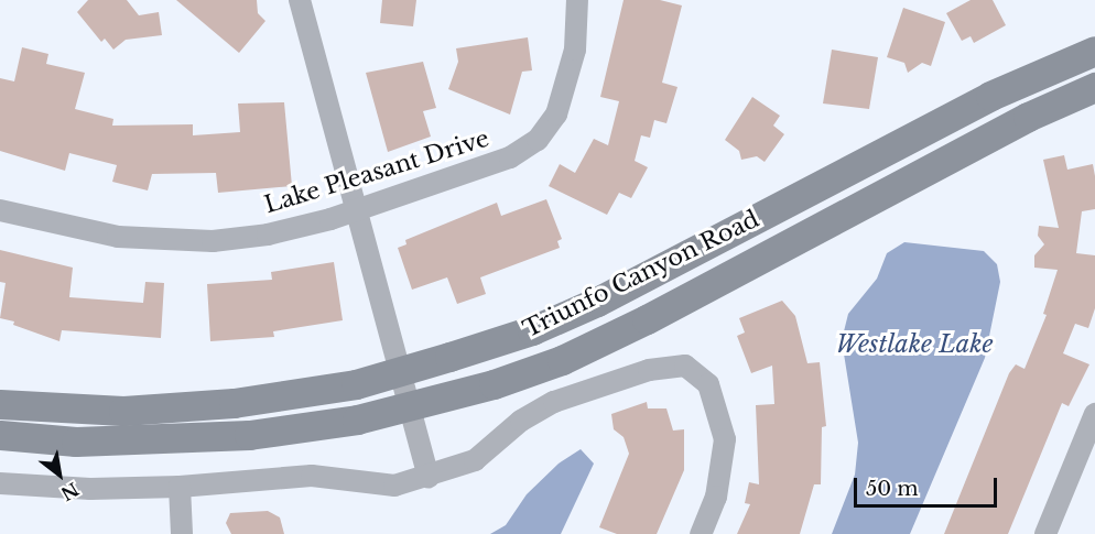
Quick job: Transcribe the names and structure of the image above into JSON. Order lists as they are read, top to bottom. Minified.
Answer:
{"streets":{"street":["Lake Pleasant Drive","Triunfo Canyon Road"]},"water":["Westlake Lake"],"scale_bar":"50 m","north":"bottom right"}
